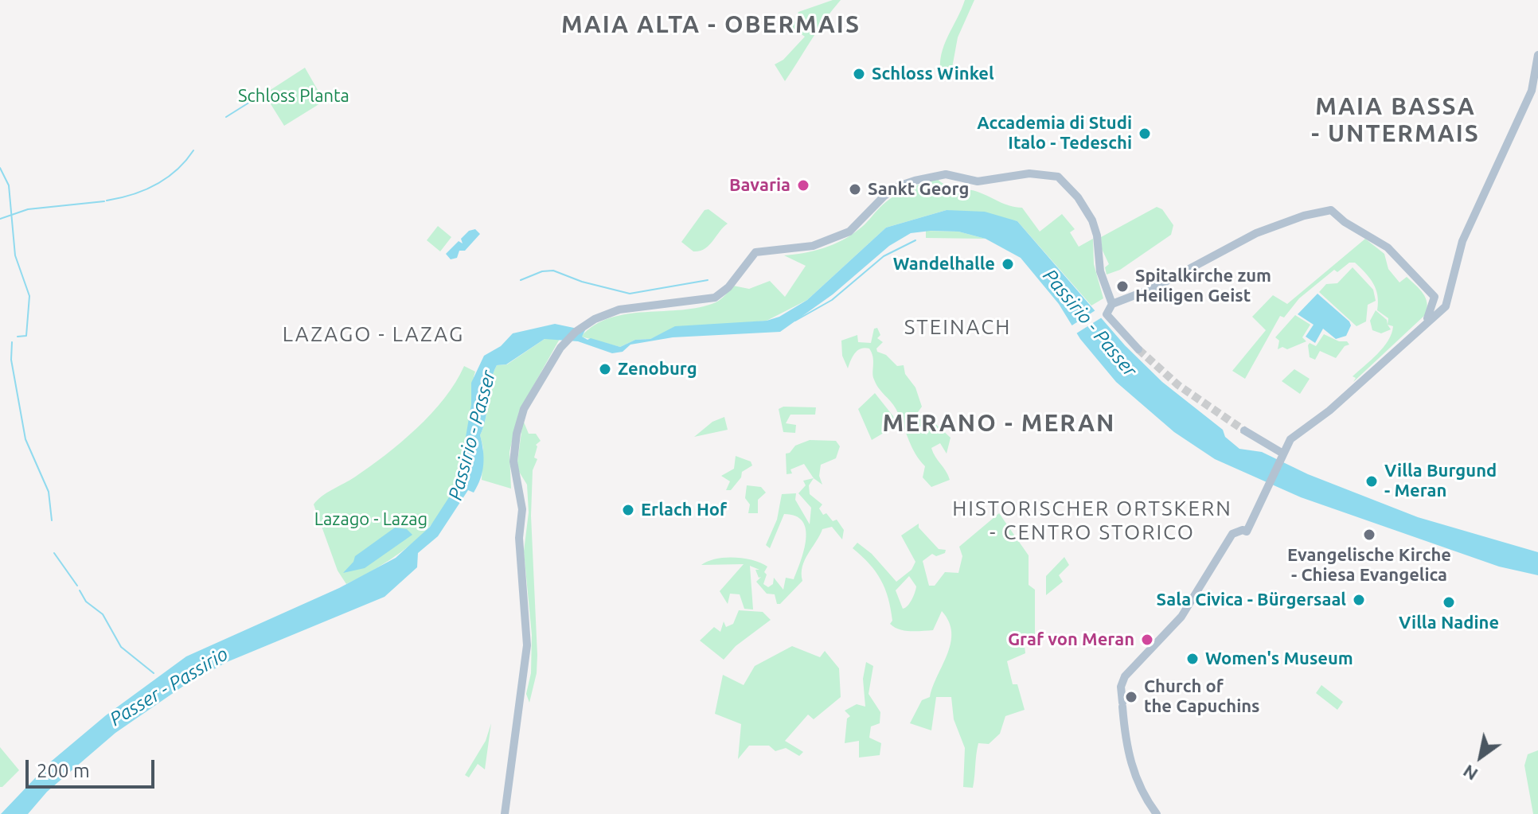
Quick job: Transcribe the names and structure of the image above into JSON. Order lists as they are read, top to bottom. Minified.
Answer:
{"districts":["MAIA ALTA - OBERMAIS","MAIA BASSA - UNTERMAIS","STEINACH","LAZAGO - LAZAG","MERANO - MERAN","HISTORISCHER ORTSKERN - CENTRO STORICO"],"water":["Passirio - Passer","Passer - Passirio"],"parks":["Schloss Planta","Lazago - Lazag"],"places":["Schloss Winkel","Accademia di Studi Italo - Tedeschi","Bavaria","Sankt Georg","Wandelhalle","Spitalkirche zum Heiligen Geist","Zenoburg","Villa Burgund - Meran","Erlach Hof","Evangelische Kirche - Chiesa Evangelica","Sala Civica - Bürgersaal","Villa Nadine","Graf von Meran","Women's Museum","Church of the Capuchins"],"scale_bar":"200 m","north":"bottom left"}
